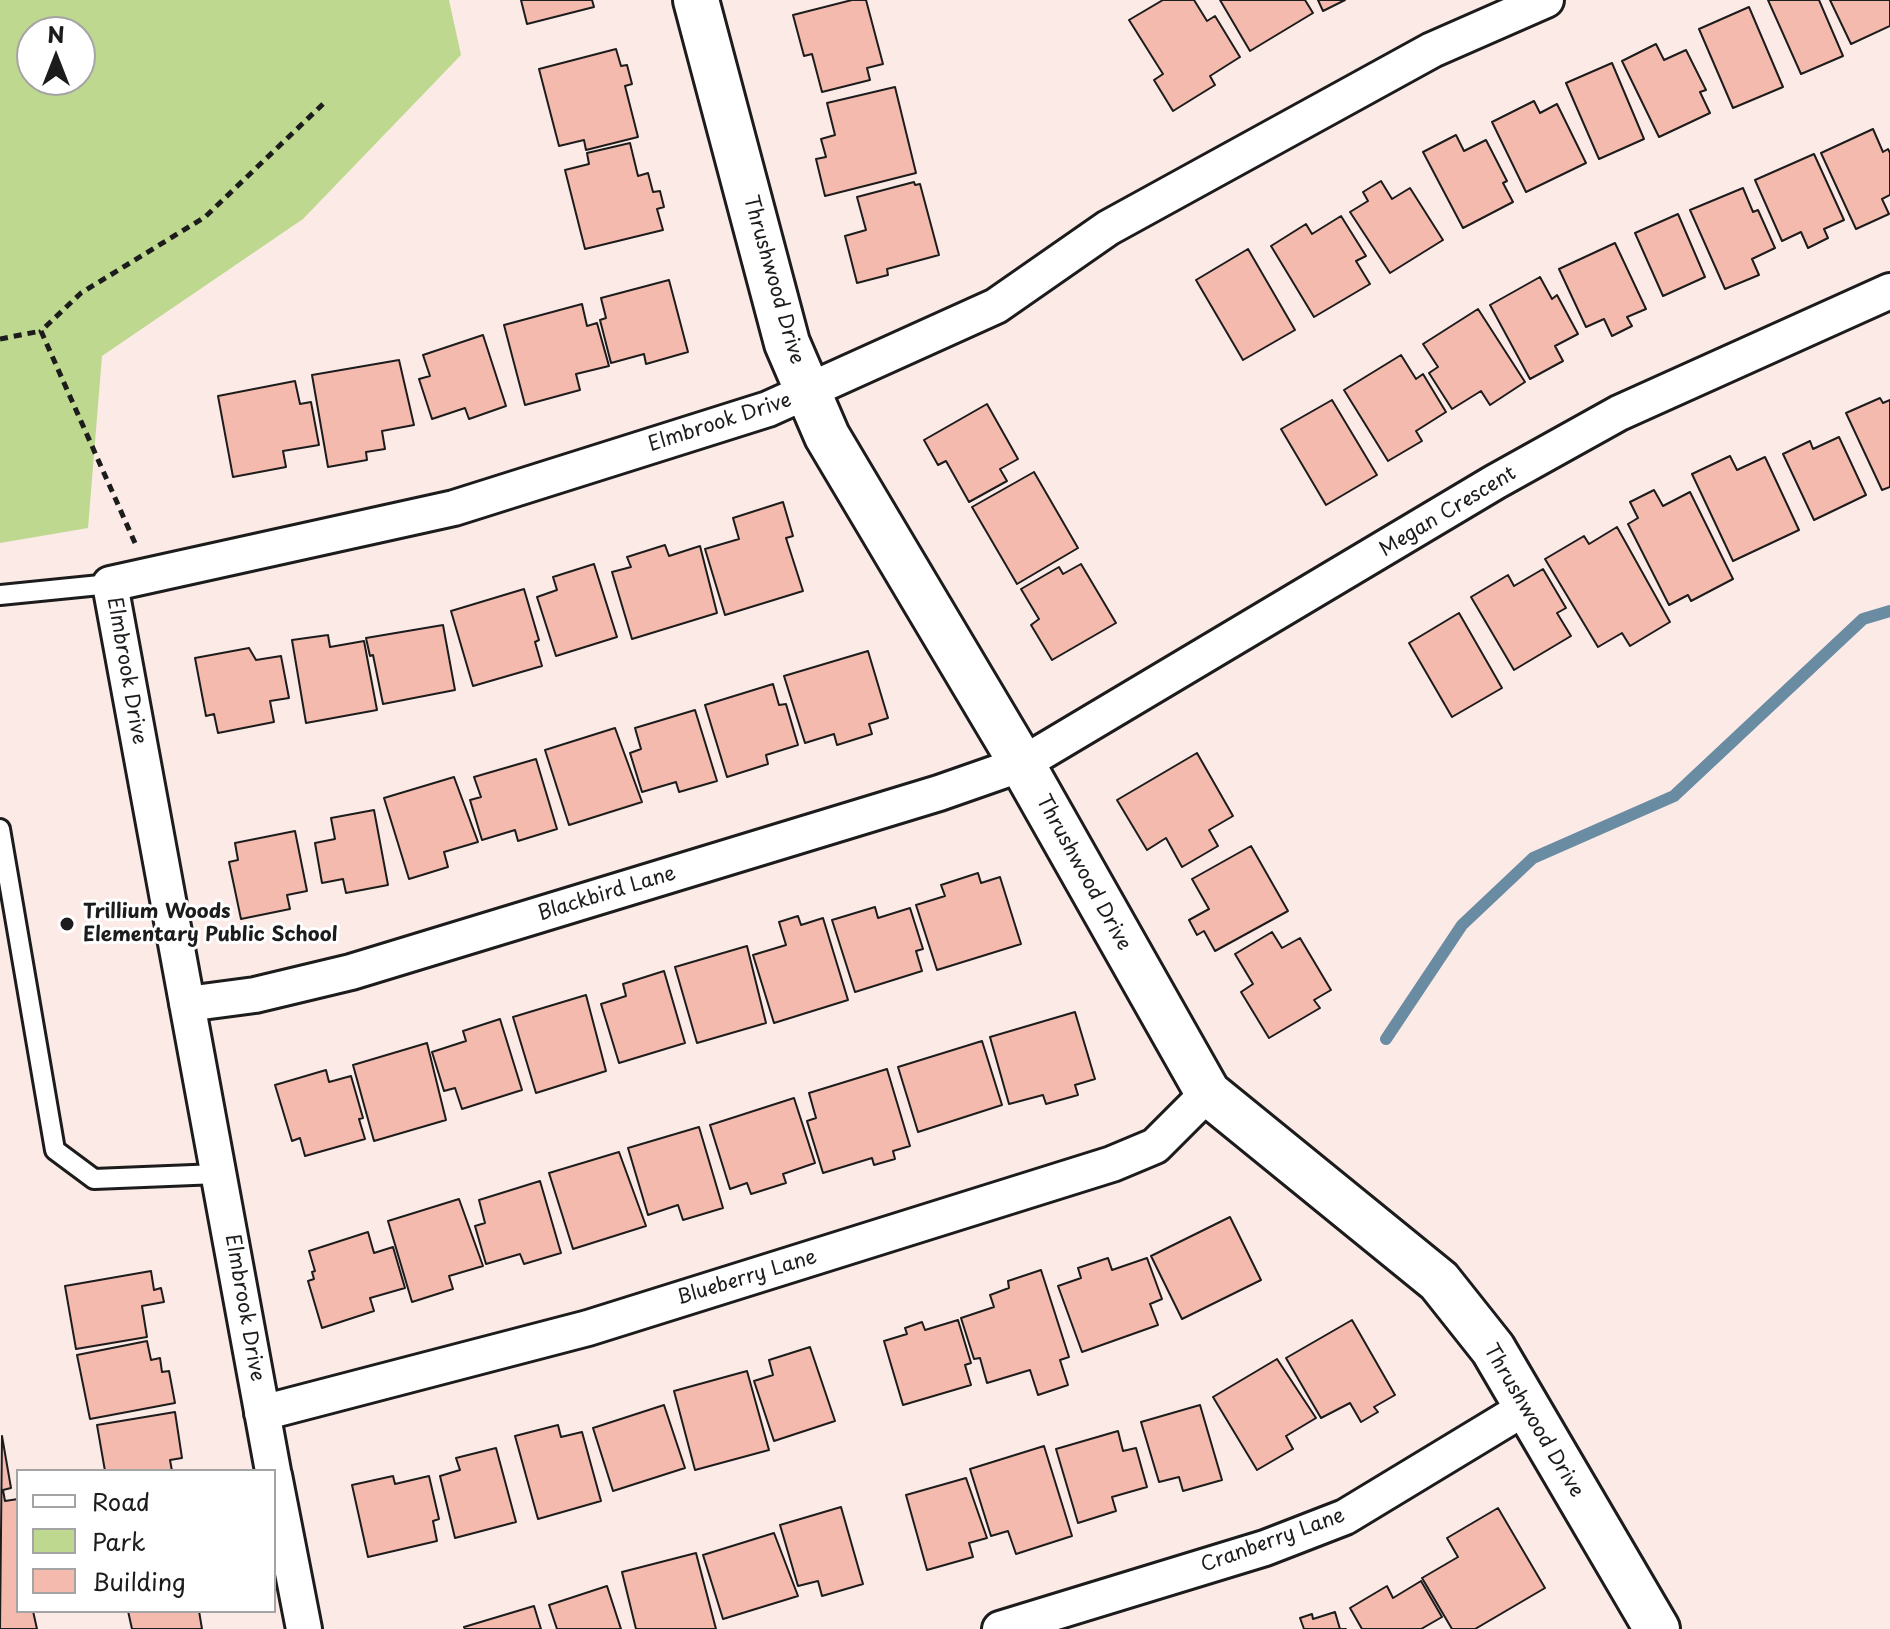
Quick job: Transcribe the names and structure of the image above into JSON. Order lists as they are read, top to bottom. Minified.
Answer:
{"streets":{"street":["Thrushwood Drive","Elmbrook Drive","Megan Crescent","Blackbird Lane","Blueberry Lane","Cranberry Lane"]},"crossings":[["Thrushwood Drive","Elmbrook Drive"],["Thrushwood Drive","Megan Crescent"],["Thrushwood Drive","Blackbird Lane"],["Thrushwood Drive","Blueberry Lane"],["Thrushwood Drive","Cranberry Lane"],["Elmbrook Drive","Blackbird Lane"],["Elmbrook Drive","Blueberry Lane"],["Megan Crescent","Blackbird Lane"]],"places":["Trillium Woods Elementary Public School"],"legend":["Road","Park","Building"],"north":"top"}
